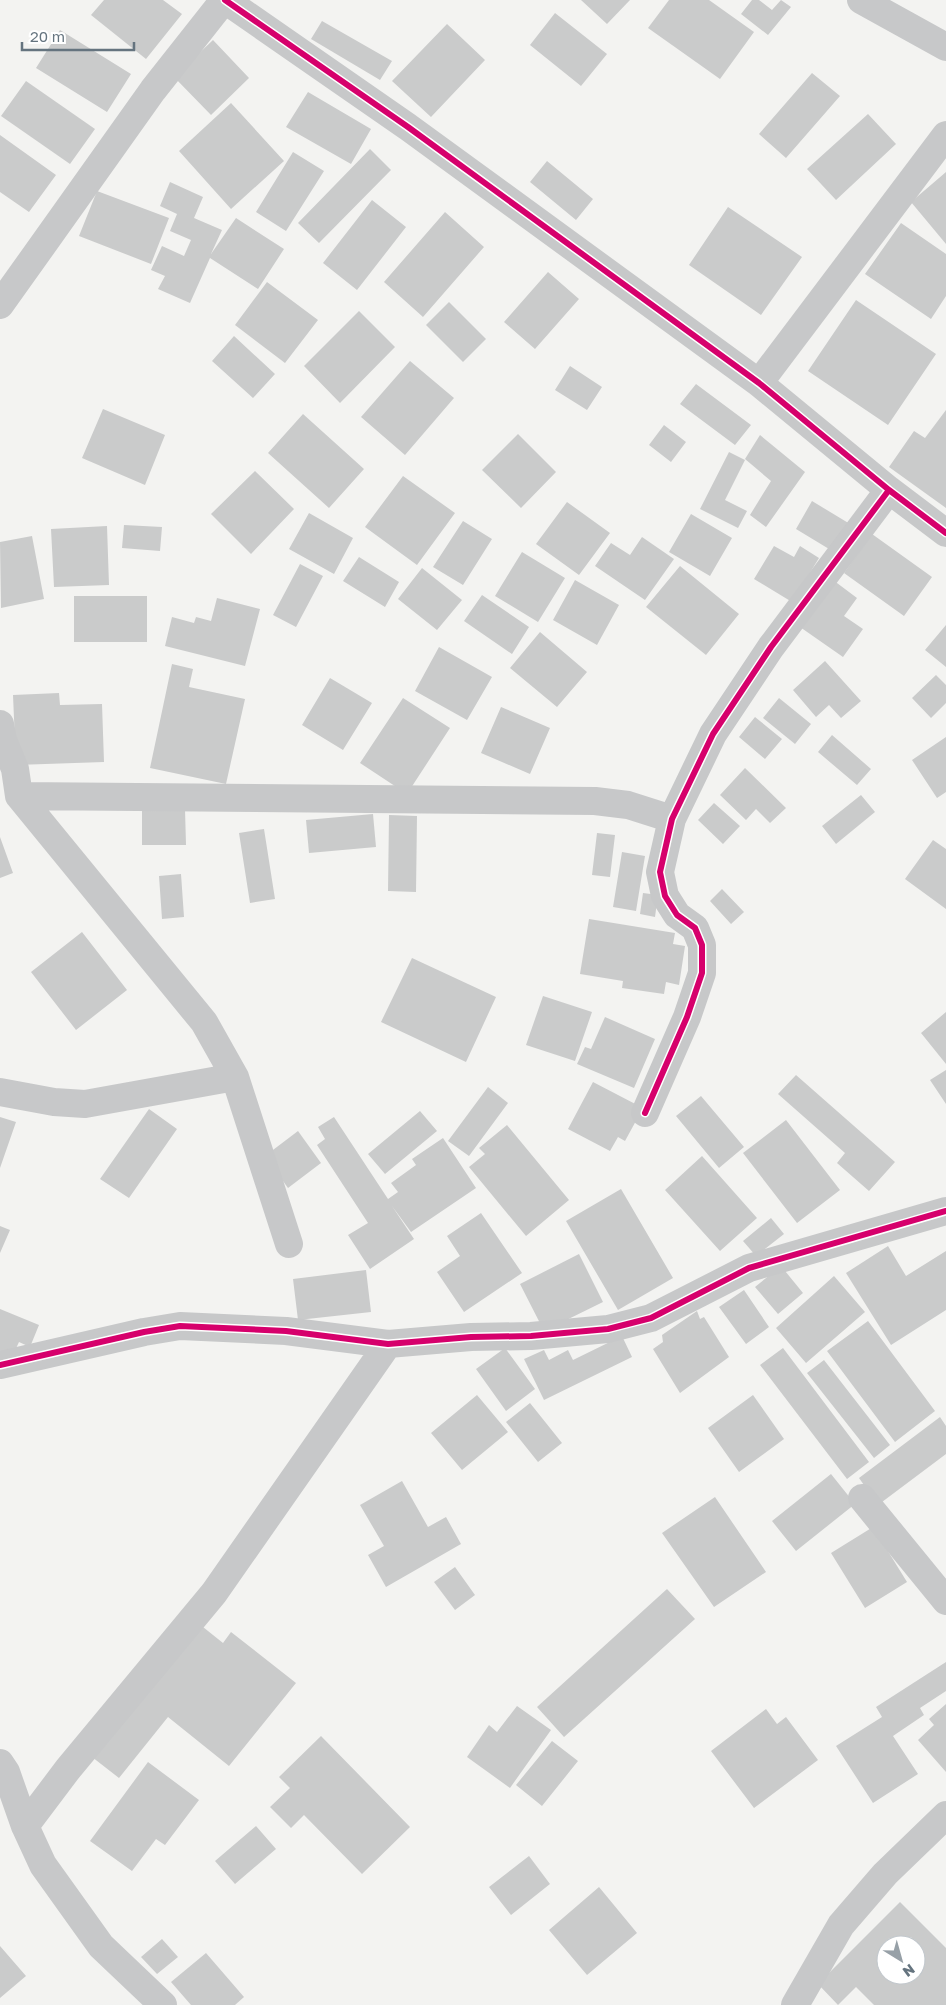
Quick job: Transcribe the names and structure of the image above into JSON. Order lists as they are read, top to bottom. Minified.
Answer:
{"scale_bar":"20 m","north":"bottom right"}
